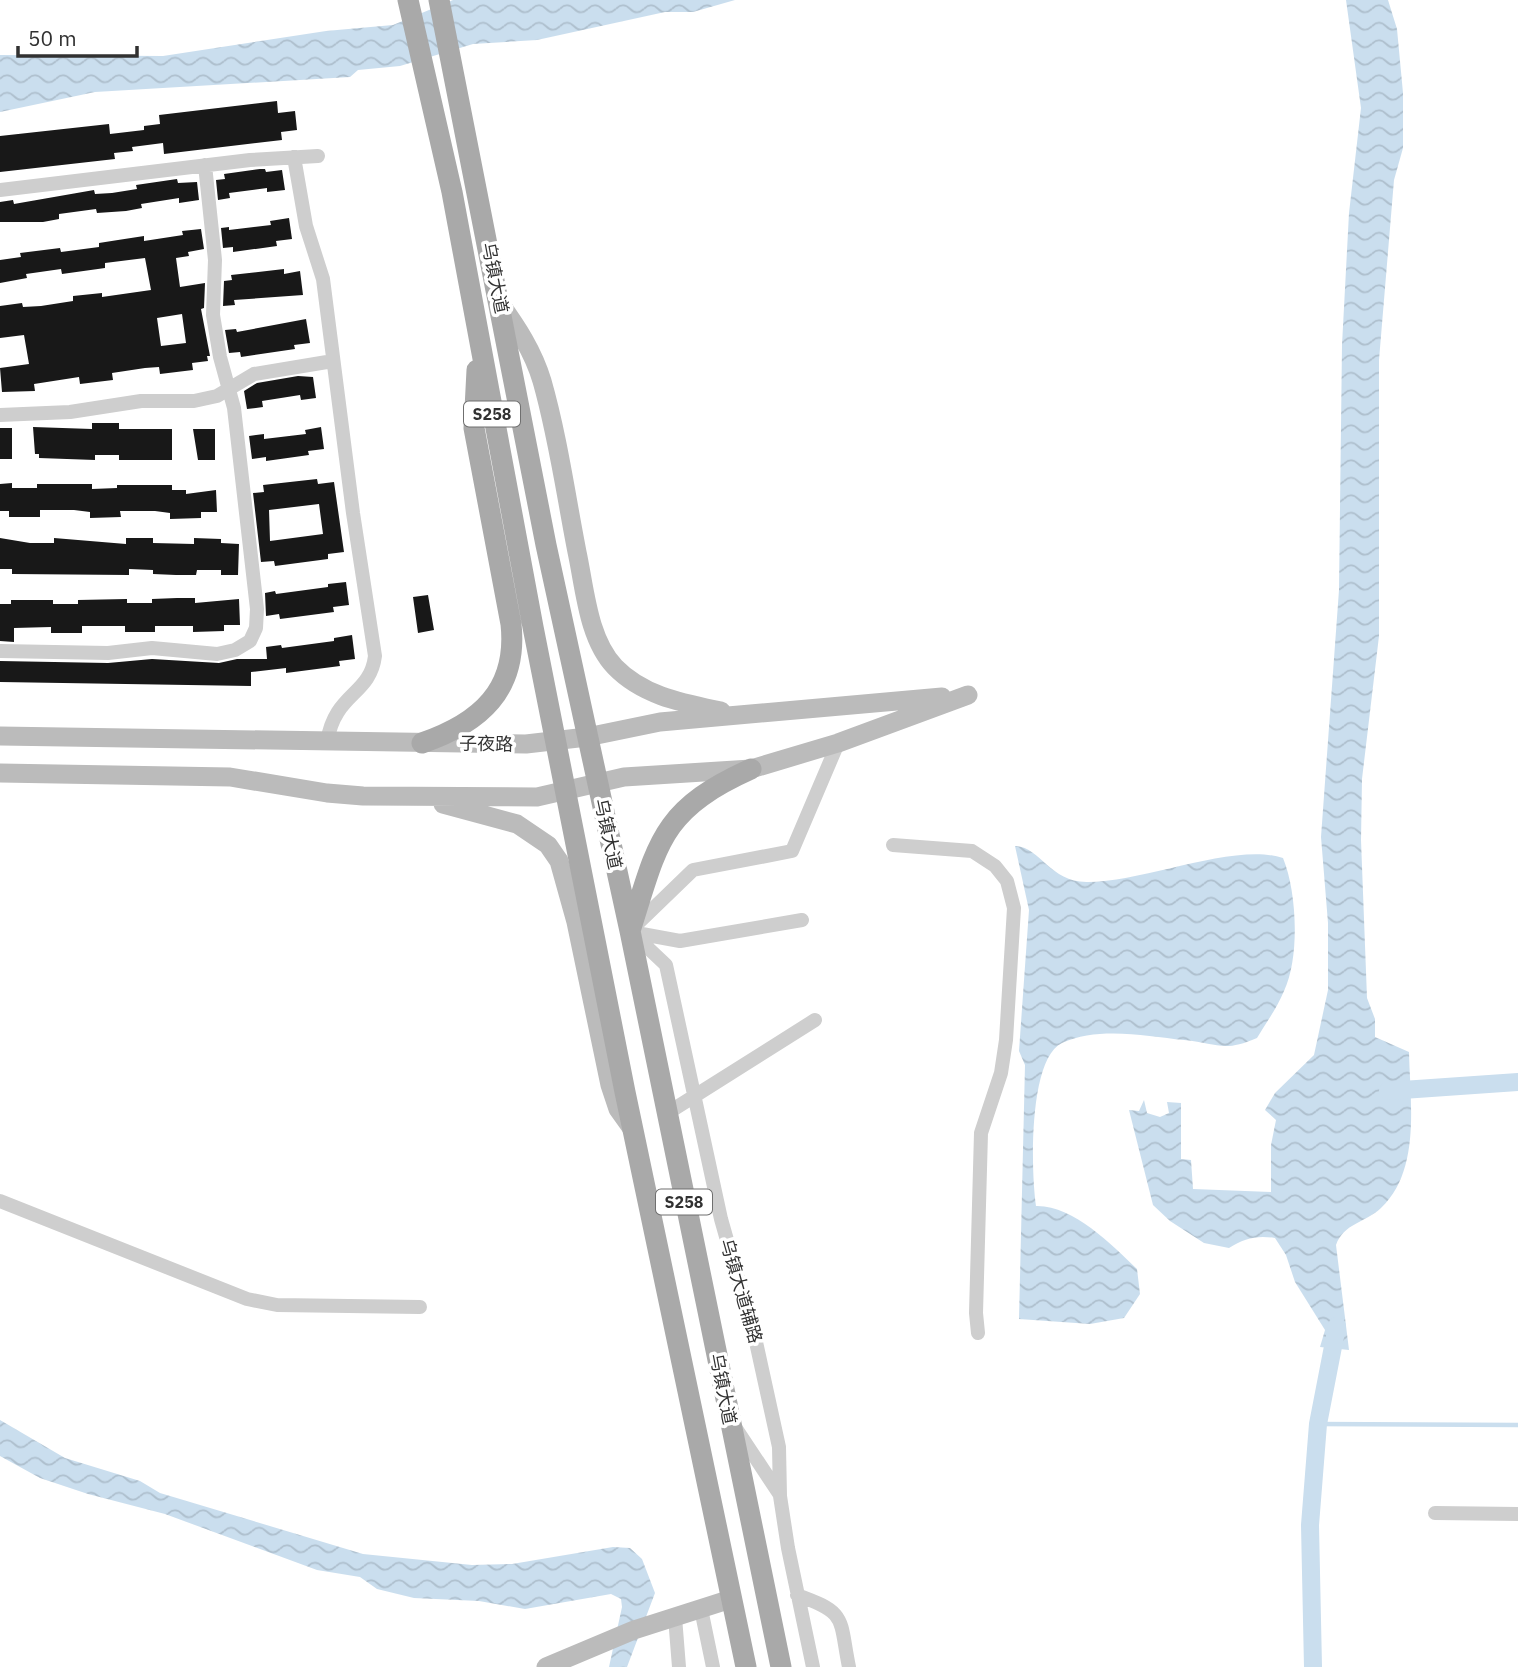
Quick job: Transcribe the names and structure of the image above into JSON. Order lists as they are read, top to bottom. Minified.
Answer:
{"streets":{"main road":["乌镇大道","S258","子夜路"],"street":["乌镇大道辅路"]},"crossings":[["乌镇大道","子夜路"],["乌镇大道","乌镇大道辅路"]],"scale_bar":"50 m"}
